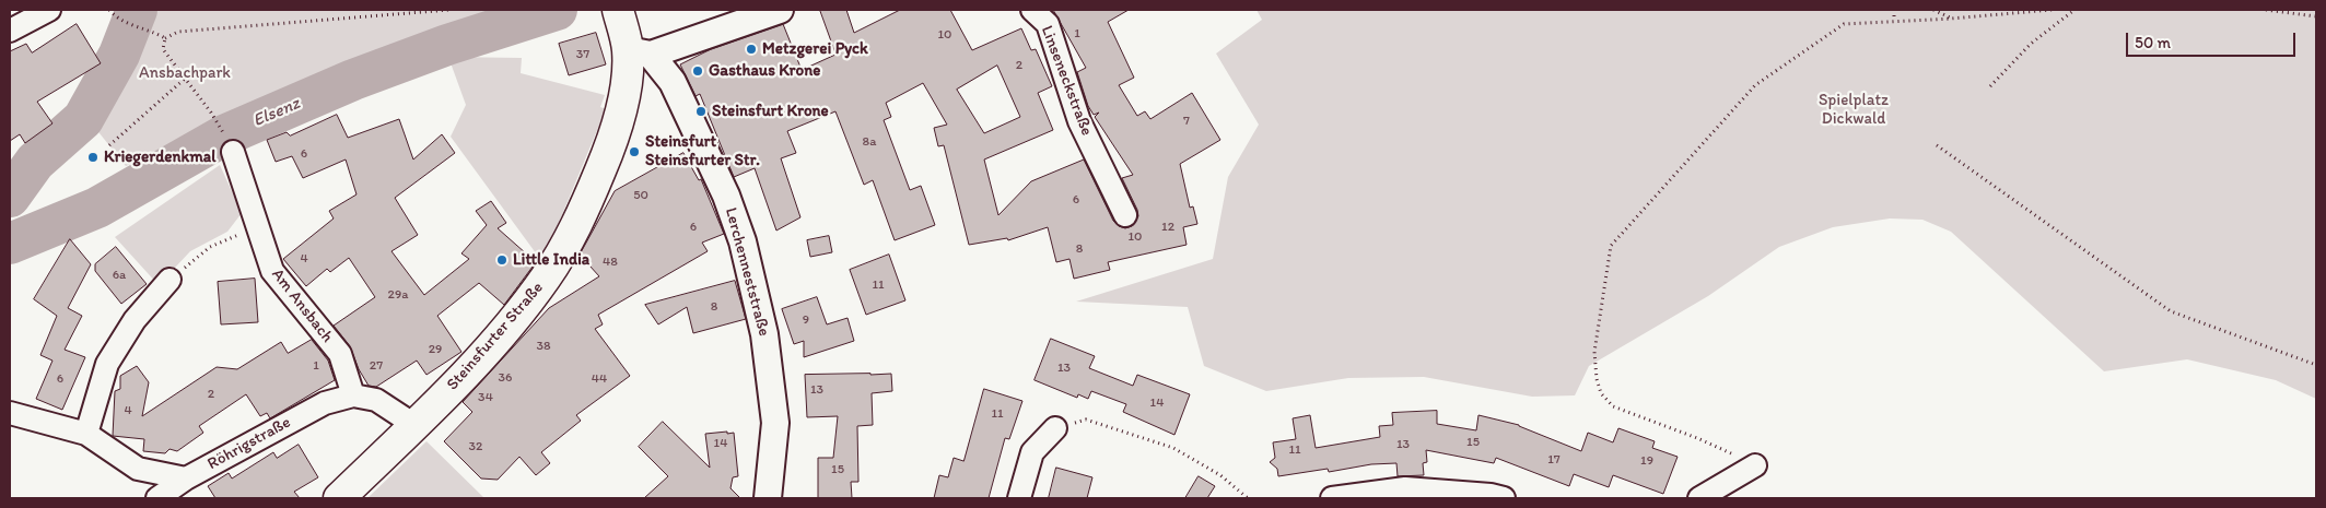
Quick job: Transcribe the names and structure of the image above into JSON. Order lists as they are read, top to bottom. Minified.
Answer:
{"streets":{"main road":["Steinsfurter Straße"],"street":["Linseneckstraße","Lerchenneststraße","Am Ansbach","Röhrigstraße"]},"crossings":[["Lerchenneststraße","Steinsfurter Straße"],["Am Ansbach","Röhrigstraße"],["Steinsfurter Straße","Röhrigstraße"]],"water":["Elsenz"],"parks":["Ansbachpark","Spielplatz Dickwald"],"places":["Metzgerei Pyck","Gasthaus Krone","Steinsfurt Krone","Steinsfurt Steinsfurter Str.","Kriegerdenkmal","Little India"],"house_numbers":["1","10","37","2","7","8a","6","50","6","6","12","10","8","4","48","6a","11","29a","8","9","38","29","1","27","13","36","6","44","13","2","34","14","4","11","15","14","13","32","11","17","19","15"],"scale_bar":"50 m"}
